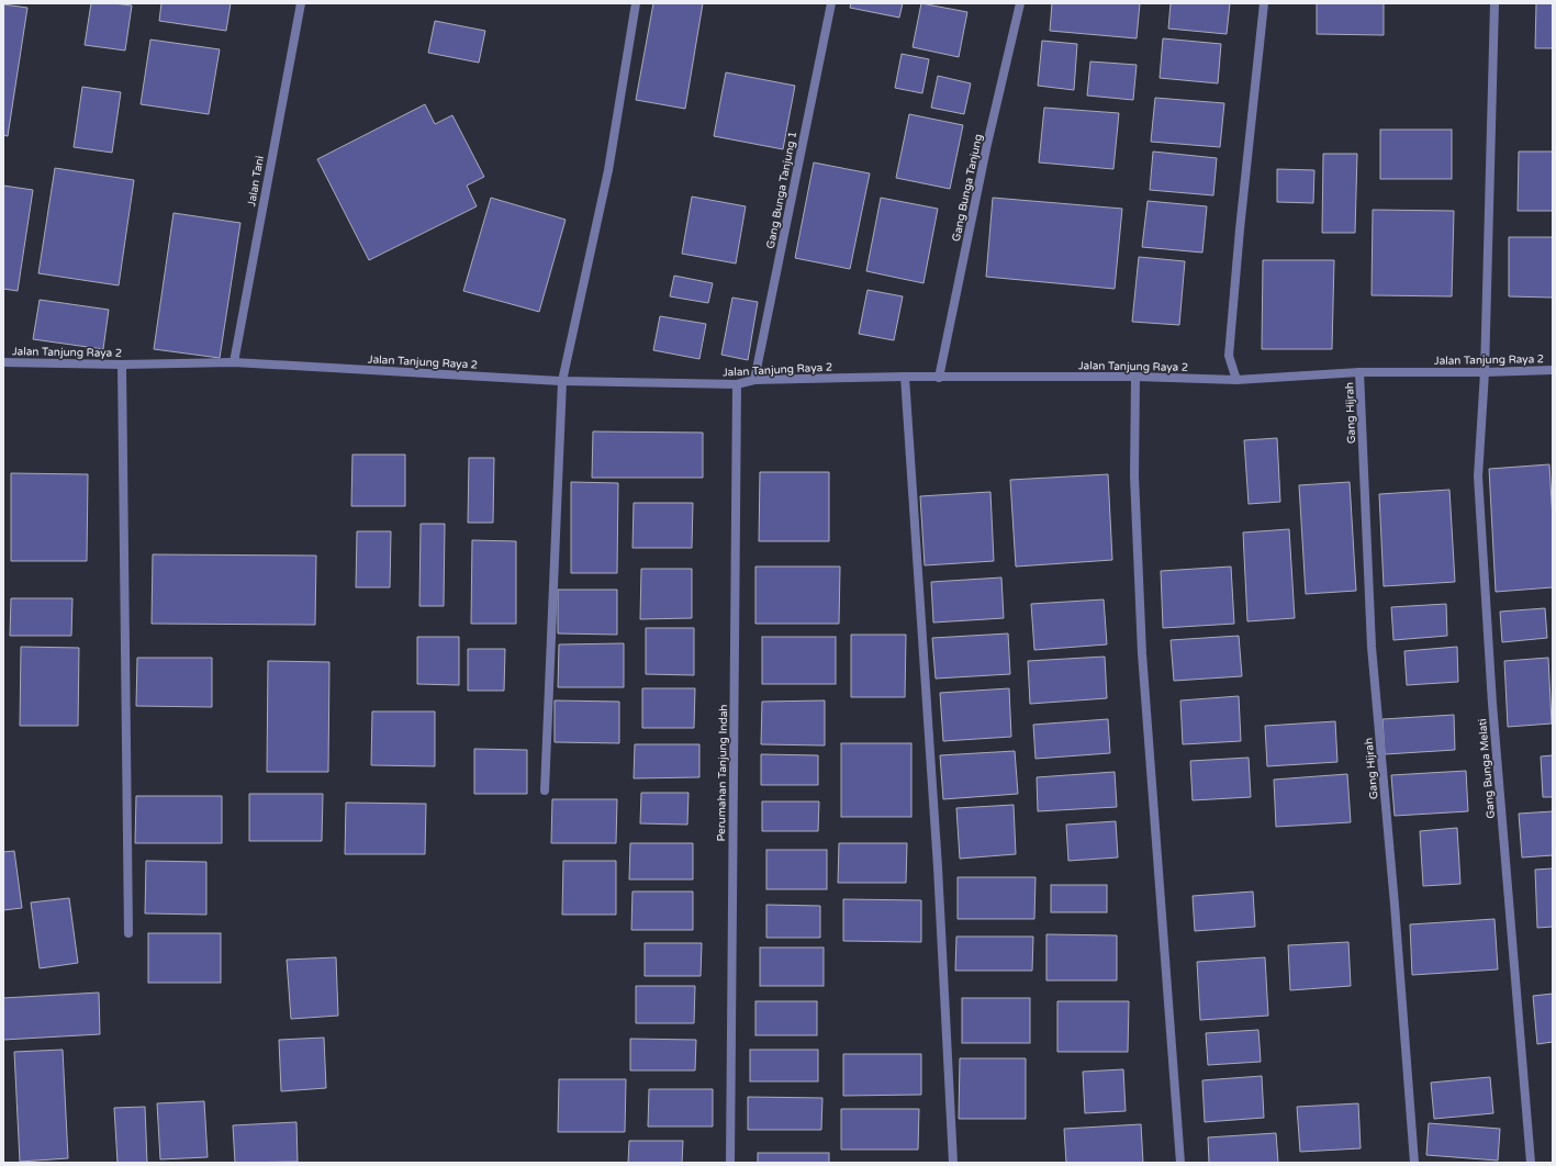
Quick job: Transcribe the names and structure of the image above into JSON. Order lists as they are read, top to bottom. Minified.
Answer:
{"streets":{"street":["Jalan Tani","Gang Bunga Tanjung","Gang Bunga Tanjung 1","Jalan Tanjung Raya 2","Gang Hijrah","Gang Bunga Melati","Perumahan Tanjung Indah"]},"crossings":[["Jalan Tani","Jalan Tanjung Raya 2"],["Gang Bunga Tanjung","Jalan Tanjung Raya 2"],["Gang Bunga Tanjung 1","Jalan Tanjung Raya 2"],["Jalan Tanjung Raya 2","Gang Hijrah"],["Jalan Tanjung Raya 2","Gang Bunga Melati"],["Jalan Tanjung Raya 2","Perumahan Tanjung Indah"]]}
